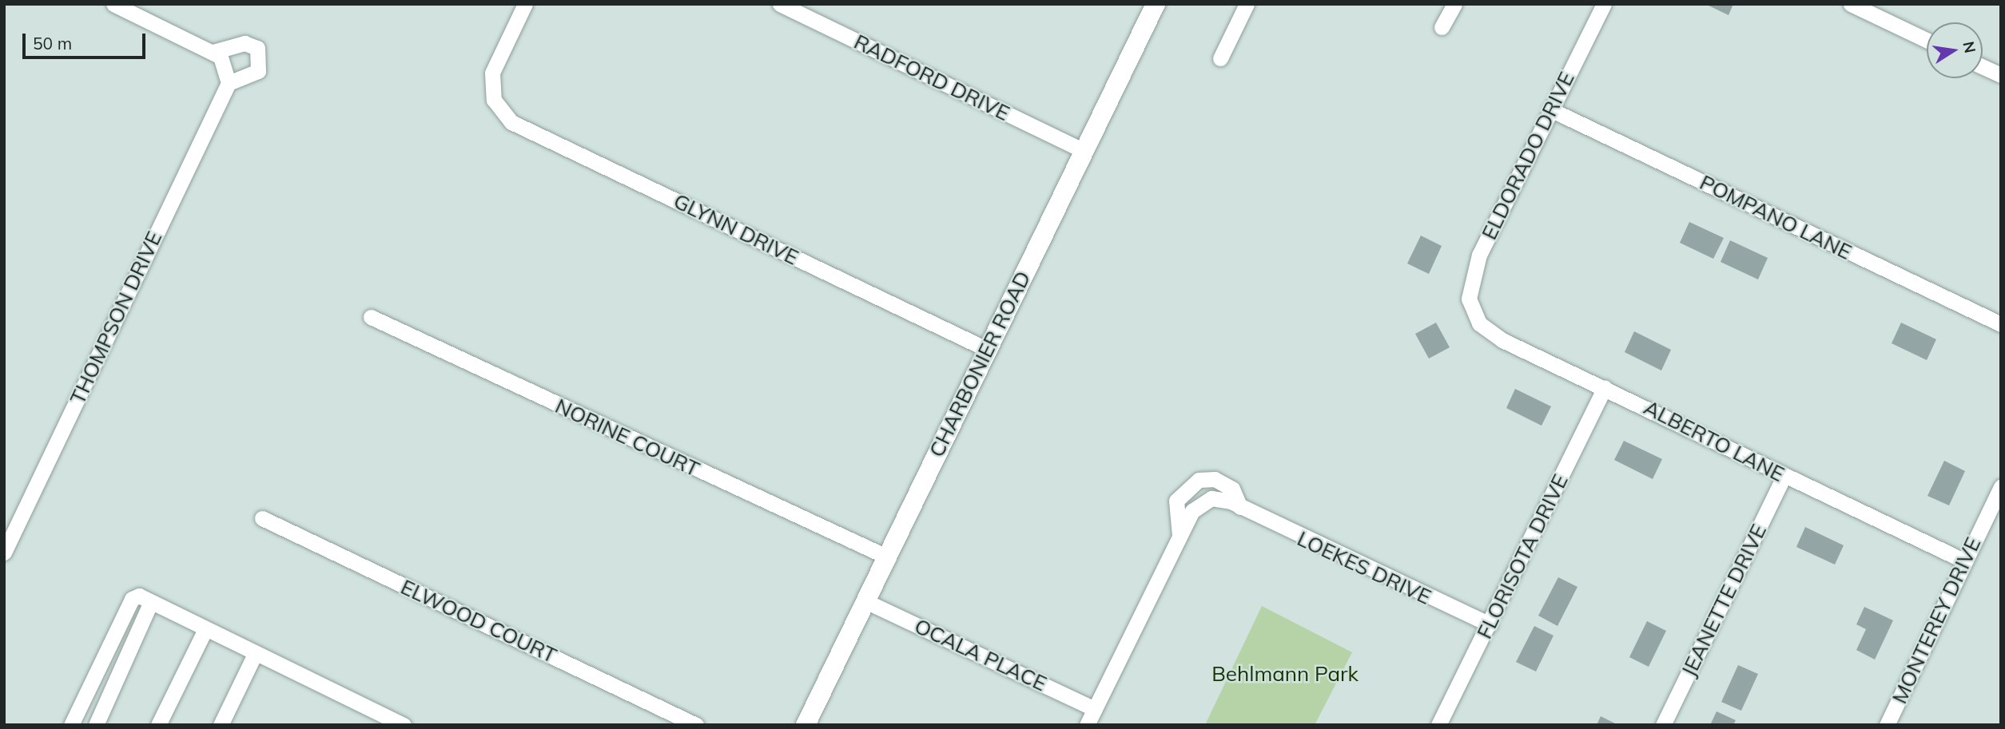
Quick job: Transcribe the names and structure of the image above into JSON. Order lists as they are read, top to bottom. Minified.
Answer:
{"streets":{"main road":["CHARBONIER ROAD"],"street":["RADFORD DRIVE","ELDORADO DRIVE","POMPANO LANE","GLYNN DRIVE","THOMPSON DRIVE","NORINE COURT","ALBERTO LANE","FLORISOTA DRIVE","LOEKES DRIVE","JEANETTE DRIVE","MONTEREY DRIVE","ELWOOD COURT","OCALA PLACE"]},"crossings":[["RADFORD DRIVE","CHARBONIER ROAD"],["ELDORADO DRIVE","POMPANO LANE"],["ELDORADO DRIVE","ALBERTO LANE"],["GLYNN DRIVE","CHARBONIER ROAD"],["CHARBONIER ROAD","NORINE COURT"],["CHARBONIER ROAD","OCALA PLACE"],["ALBERTO LANE","FLORISOTA DRIVE"],["ALBERTO LANE","JEANETTE DRIVE"],["ALBERTO LANE","MONTEREY DRIVE"],["FLORISOTA DRIVE","LOEKES DRIVE"],["LOEKES DRIVE","OCALA PLACE"]],"parks":["Behlmann Park"],"scale_bar":"50 m","north":"right"}
